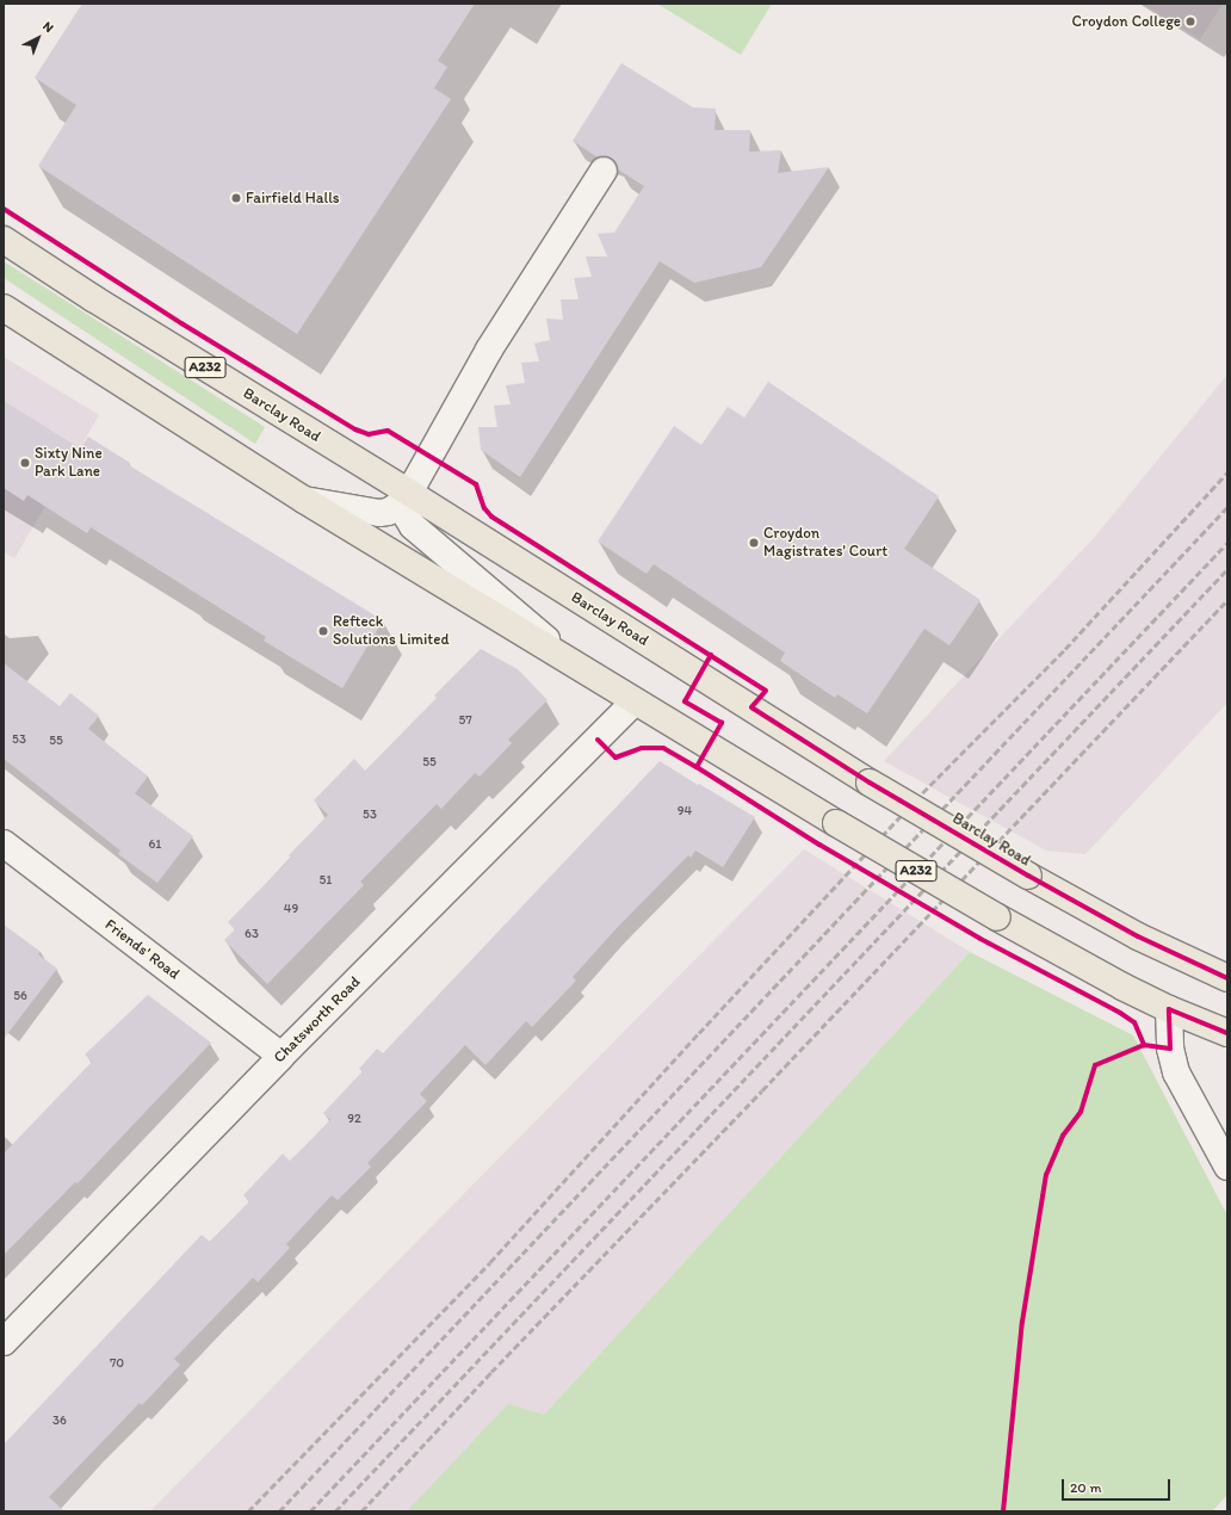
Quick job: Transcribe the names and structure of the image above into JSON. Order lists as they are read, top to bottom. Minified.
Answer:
{"streets":{"highway":["A232","Barclay Road"],"street":["Friends' Road","Chatsworth Road"]},"crossings":[["A232","Chatsworth Road"],["Friends' Road","Chatsworth Road"]],"places":["Croydon College","Fairfield Halls","Sixty Nine Park Lane","Croydon Magistrates' Court","Refteck Solutions Limited"],"house_numbers":["57","53","55","55","94","53","61","51","49","63","56","92","70","36"],"scale_bar":"20 m","north":"top right"}
